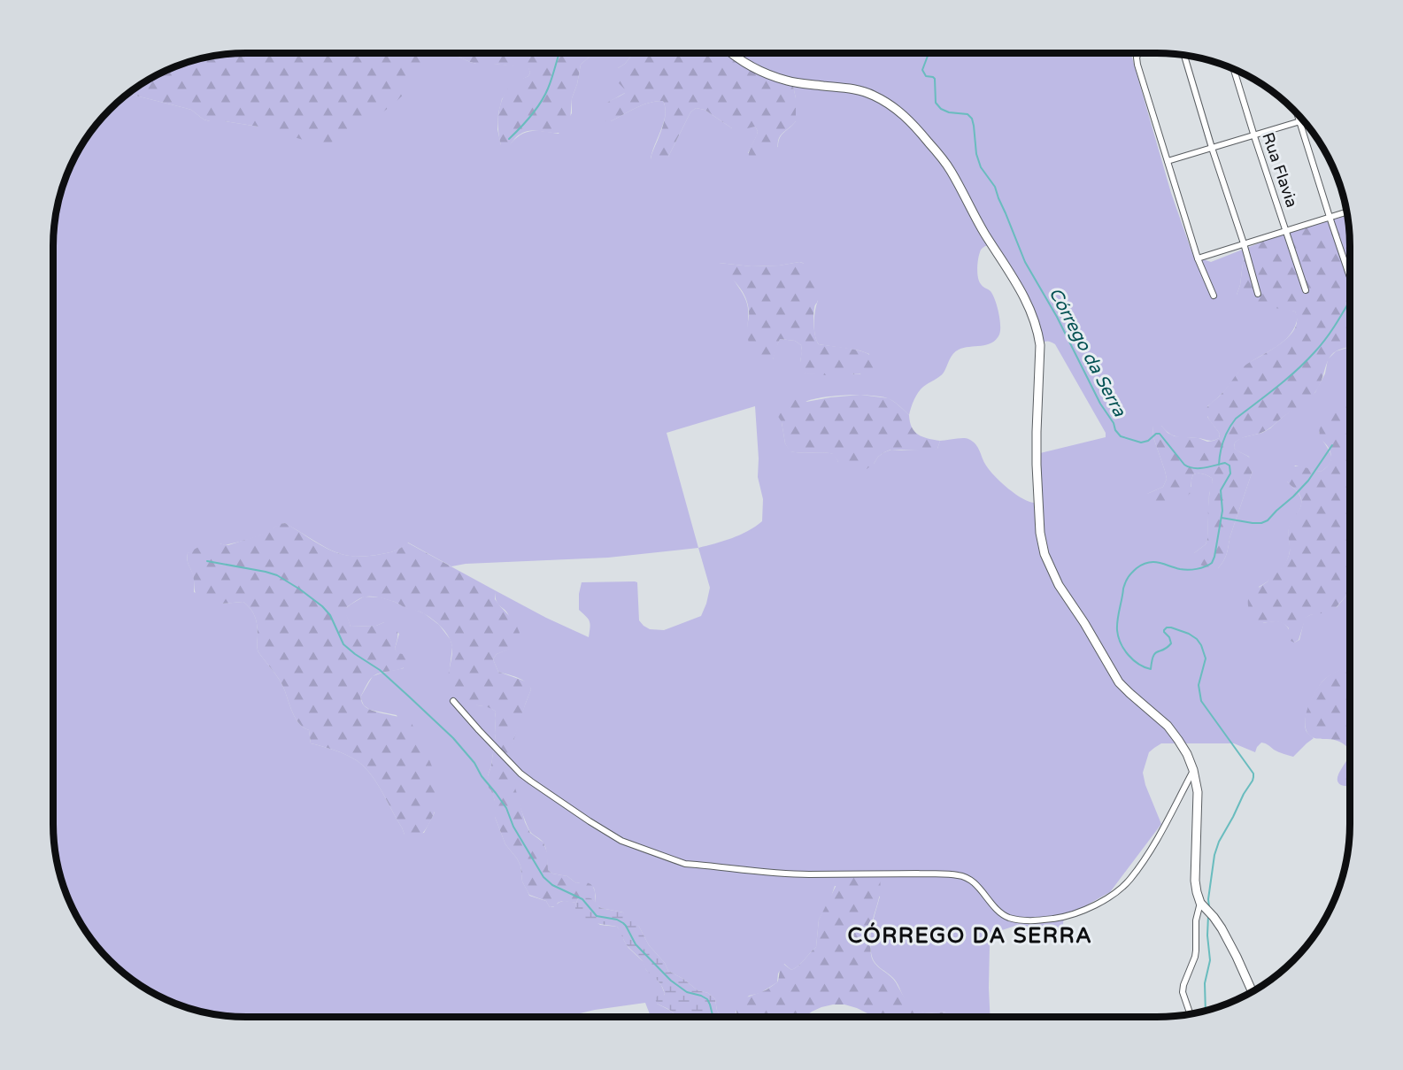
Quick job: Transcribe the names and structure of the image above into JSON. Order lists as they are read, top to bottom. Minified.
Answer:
{"streets":{"street":["Rua Flavia"]},"districts":["CÓRREGO DA SERRA"],"water":["Córrego da Serra"]}
